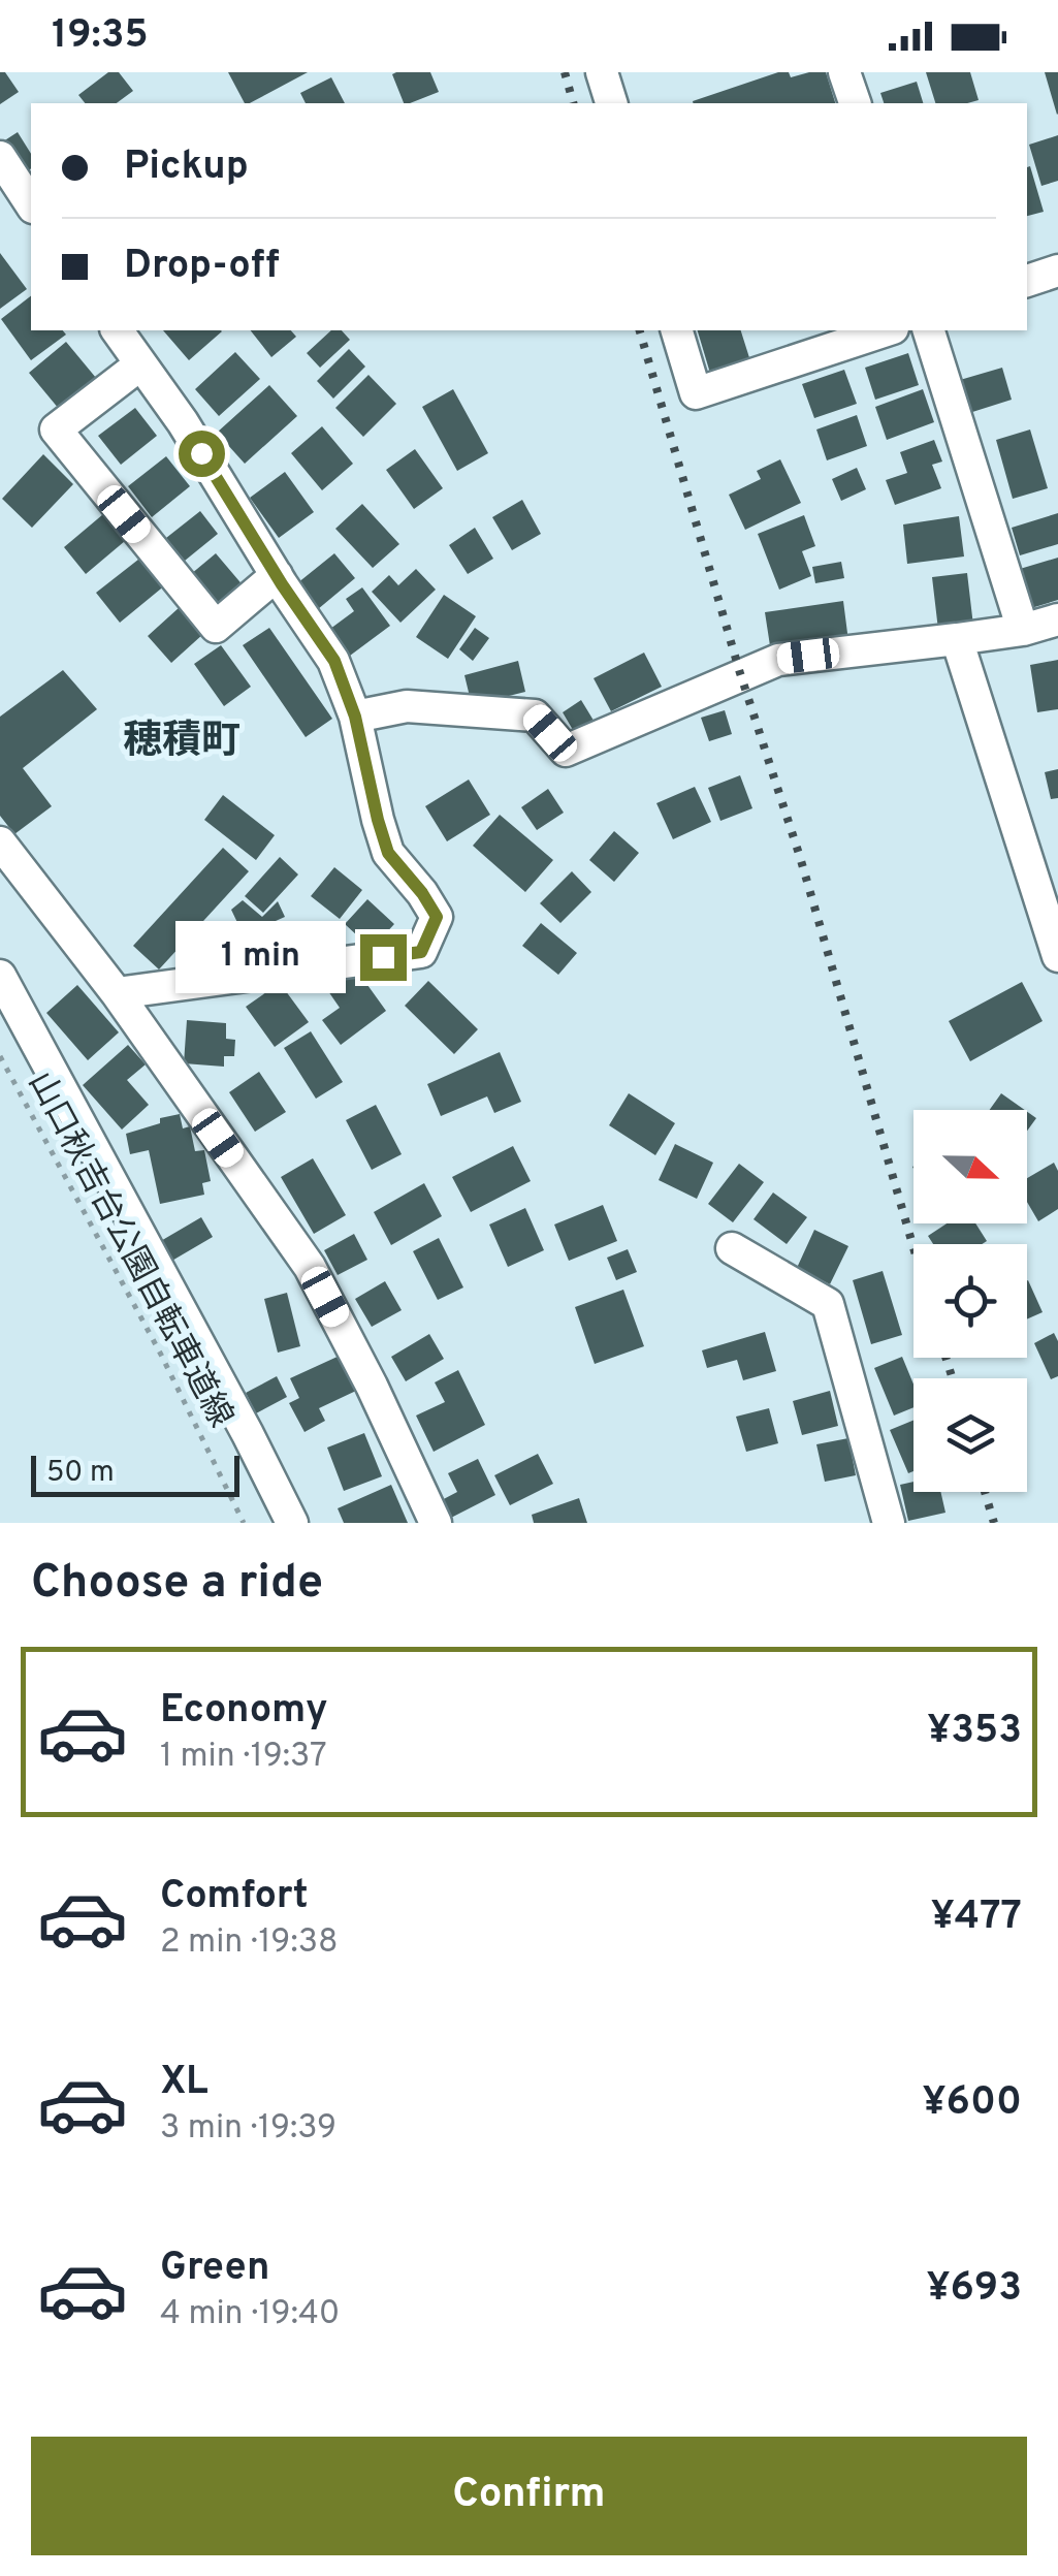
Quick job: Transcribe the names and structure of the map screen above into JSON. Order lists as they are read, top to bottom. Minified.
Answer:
{"streets":{"path":["山口秋吉台公園自転車道線"]},"districts":["穂積町"],"scale_bar":"50 m","north":"right","page":{"status":"19:35","banner":["Pickup","Drop-off"],"bubble":"1 min","scale":"50 m","heading":"Choose a ride","list":[{"name":"Economy","note":"1 min · 19:37","value":"¥353"},{"name":"Comfort","note":"2 min · 19:38","value":"¥477"},{"name":"XL","note":"3 min · 19:39","value":"¥600"},{"name":"Green","note":"4 min · 19:40","value":"¥693"}],"buttons":"Confirm"}}
